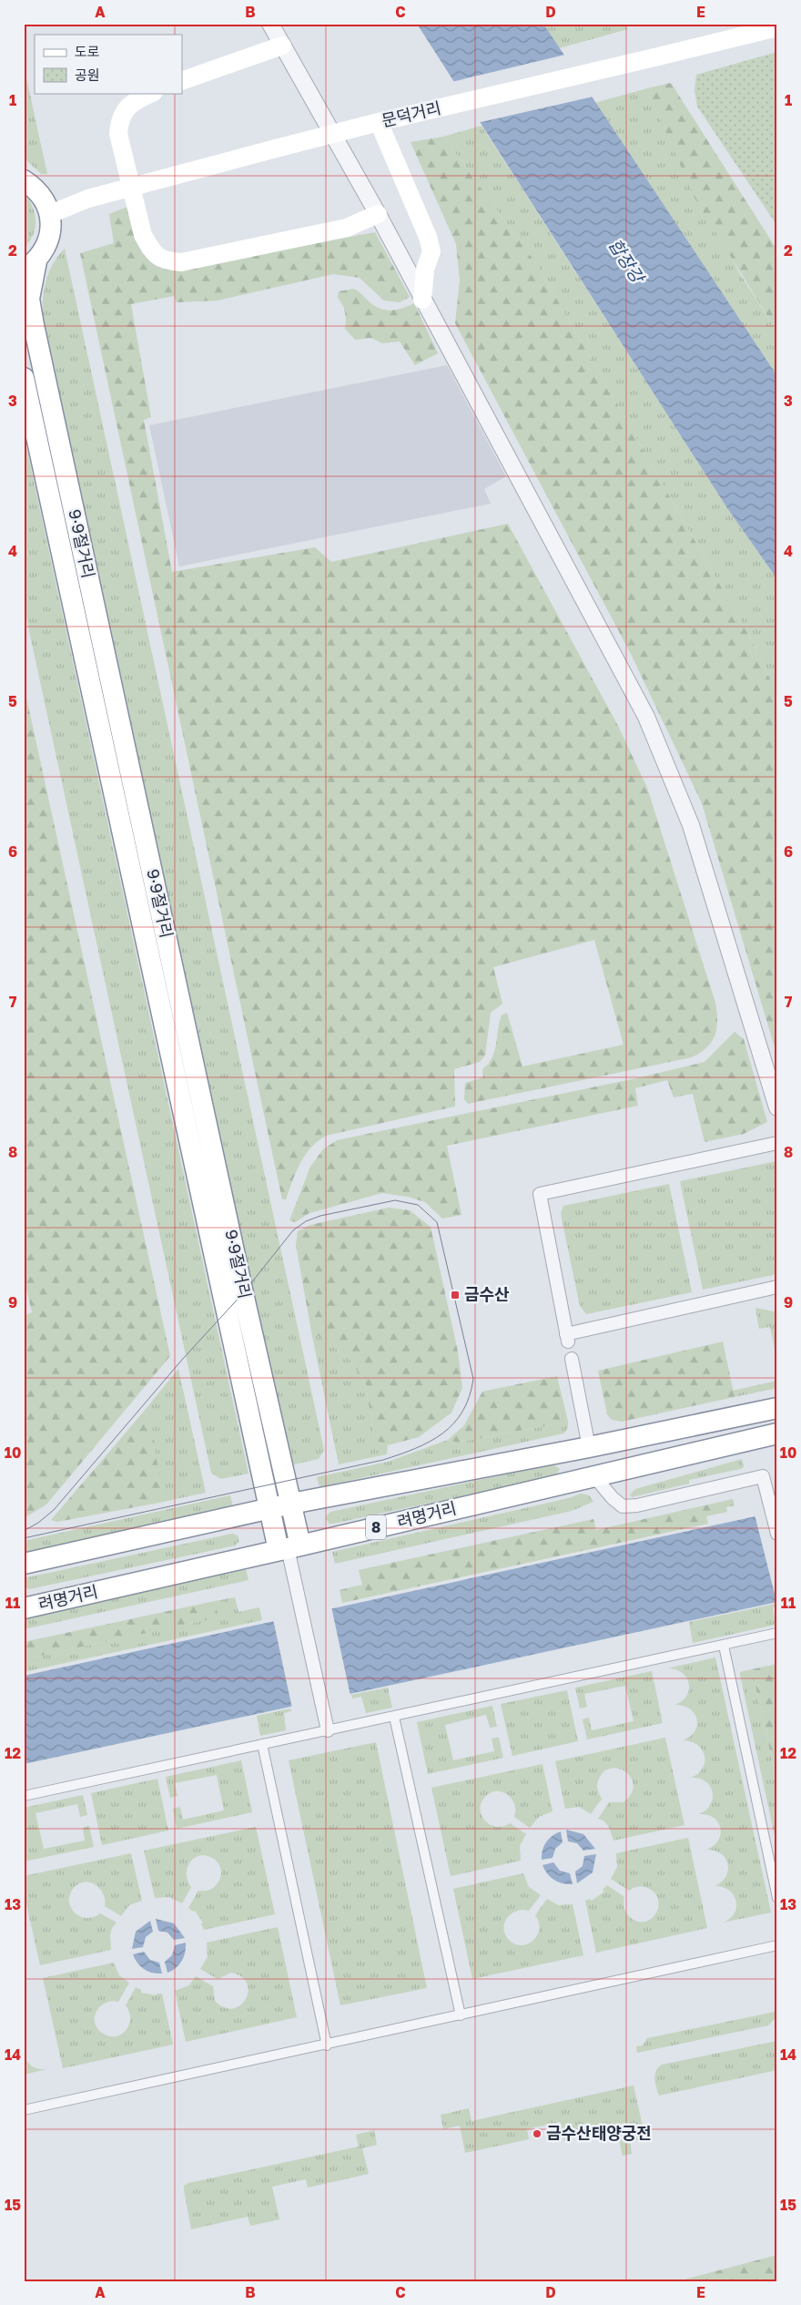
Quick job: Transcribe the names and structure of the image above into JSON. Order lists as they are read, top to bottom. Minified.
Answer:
{"streets":{"highway":["9·9절거리","려명거리","8"],"main road":["문덕거리"]},"crossings":[["문덕거리","9·9절거리"],["9·9절거리","려명거리"]],"water":["합장강"],"places":{"transit":["금수산"],"other":["금수산태양궁전"]},"legend":["도로","공원"],"grid":{"columns":["A","B","C","D","E"],"rows":["1","2","3","4","5","6","7","8","9","10","11","12","13","14","15"]}}
